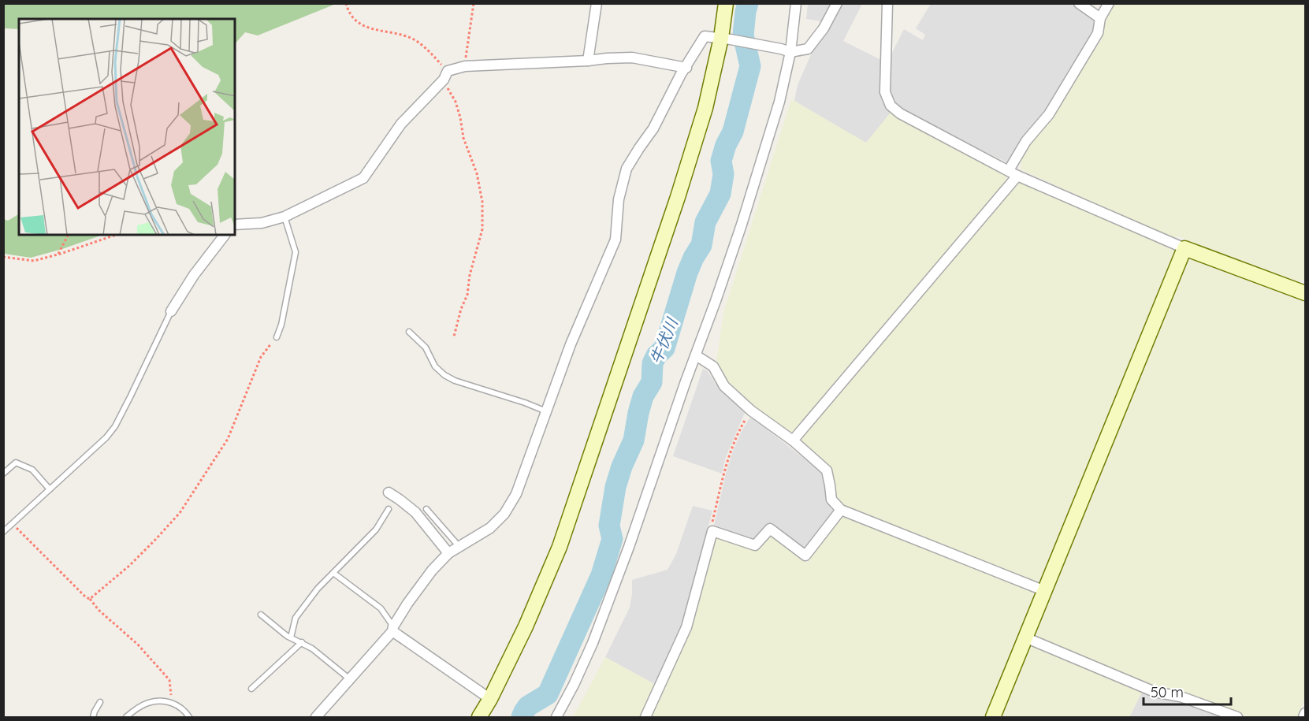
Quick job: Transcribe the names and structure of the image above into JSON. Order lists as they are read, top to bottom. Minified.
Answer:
{"water":["牛伏川"],"scale_bar":"50 m"}
